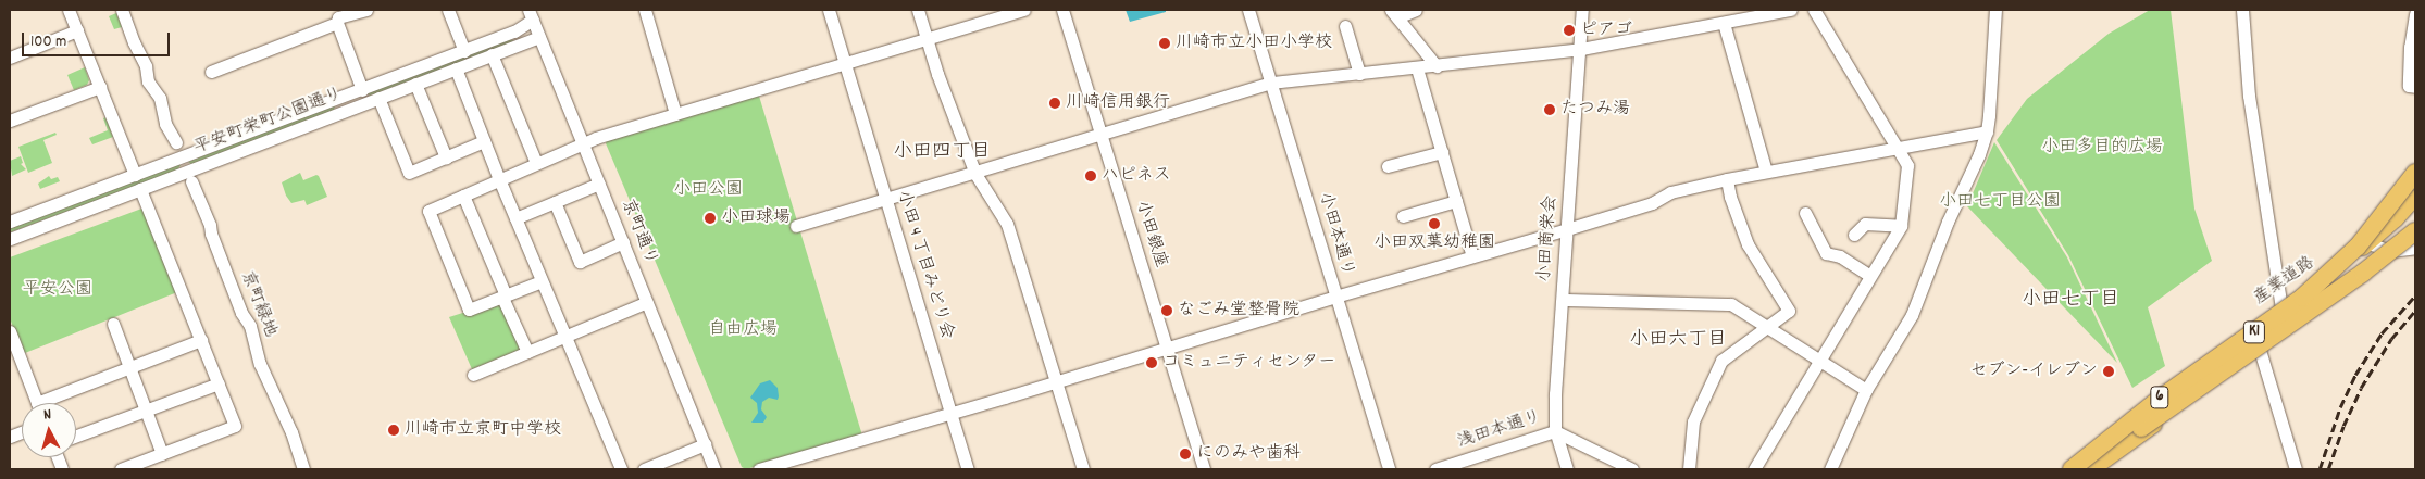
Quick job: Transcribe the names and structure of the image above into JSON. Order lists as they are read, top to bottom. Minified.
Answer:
{"streets":{"highway":["K1"],"main road":["産業道路","6"],"street":["平安町栄町公園通り","京町通り","小田銀座","小田本通り","小田商栄会","小田 4 丁目みどり会","京町緑地","浅田本通り"]},"crossings":[["平安町栄町公園通り","京町通り"],["小田商栄会","浅田本通り"]],"districts":["小田四丁目","小田七丁目","小田六丁目"],"parks":["小田多目的広場","小田公園","小田七丁目公園","平安公園","自由広場"],"places":["ピアゴ","川崎市立小田小学校","川崎信用銀行","たつみ湯","ハピネス","小田球場","小田双葉幼稚園","なごみ堂整骨院","コミュニティセンター","セブン-イレブン","川崎市立京町中学校","にのみや歯科"],"scale_bar":"100 m","north":"top"}
